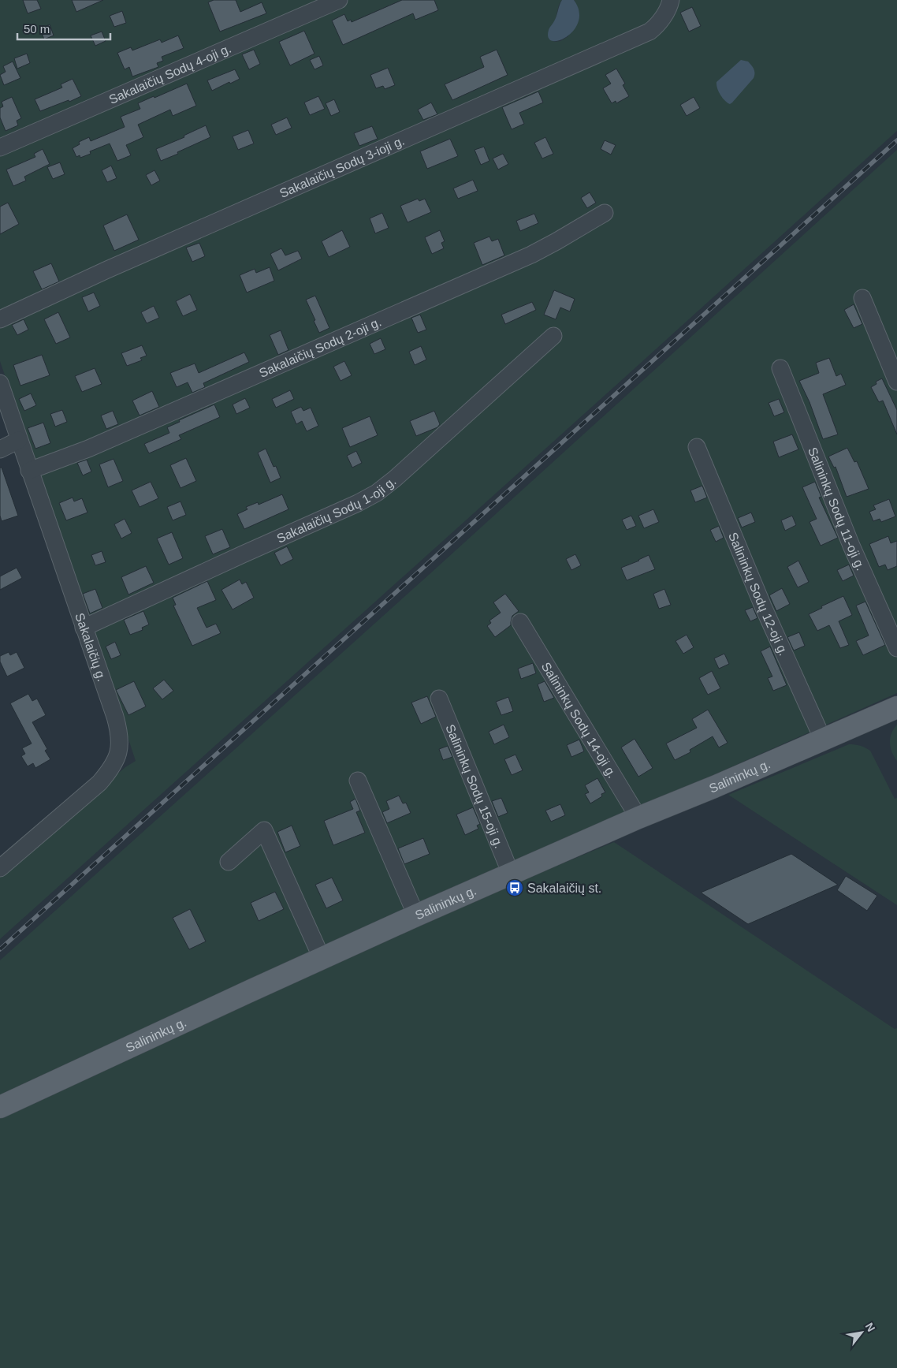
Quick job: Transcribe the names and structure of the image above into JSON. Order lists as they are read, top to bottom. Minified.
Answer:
{"streets":{"main road":["Salininkų g."],"street":["Sakalaičių Sodų 4-oji g.","Sakalaičių Sodų 3-ioji g.","Sakalaičių Sodų 2-oji g.","Sakalaičių Sodų 1-oji g.","Salininkų Sodų 11-oji g.","Salininkų Sodų 12-oji g.","Sakalaičių g.","Salininkų Sodų 14-oji g.","Salininkų Sodų 15-oji g."]},"crossings":[["Sakalaičių Sodų 2-oji g.","Sakalaičių g."],["Sakalaičių Sodų 1-oji g.","Sakalaičių g."],["Salininkų Sodų 12-oji g.","Salininkų g."],["Salininkų Sodų 14-oji g.","Salininkų g."],["Salininkų g.","Salininkų Sodų 15-oji g."]],"places":{"bus stop":["Sakalaičių st."]},"scale_bar":"50 m","north":"top right"}
